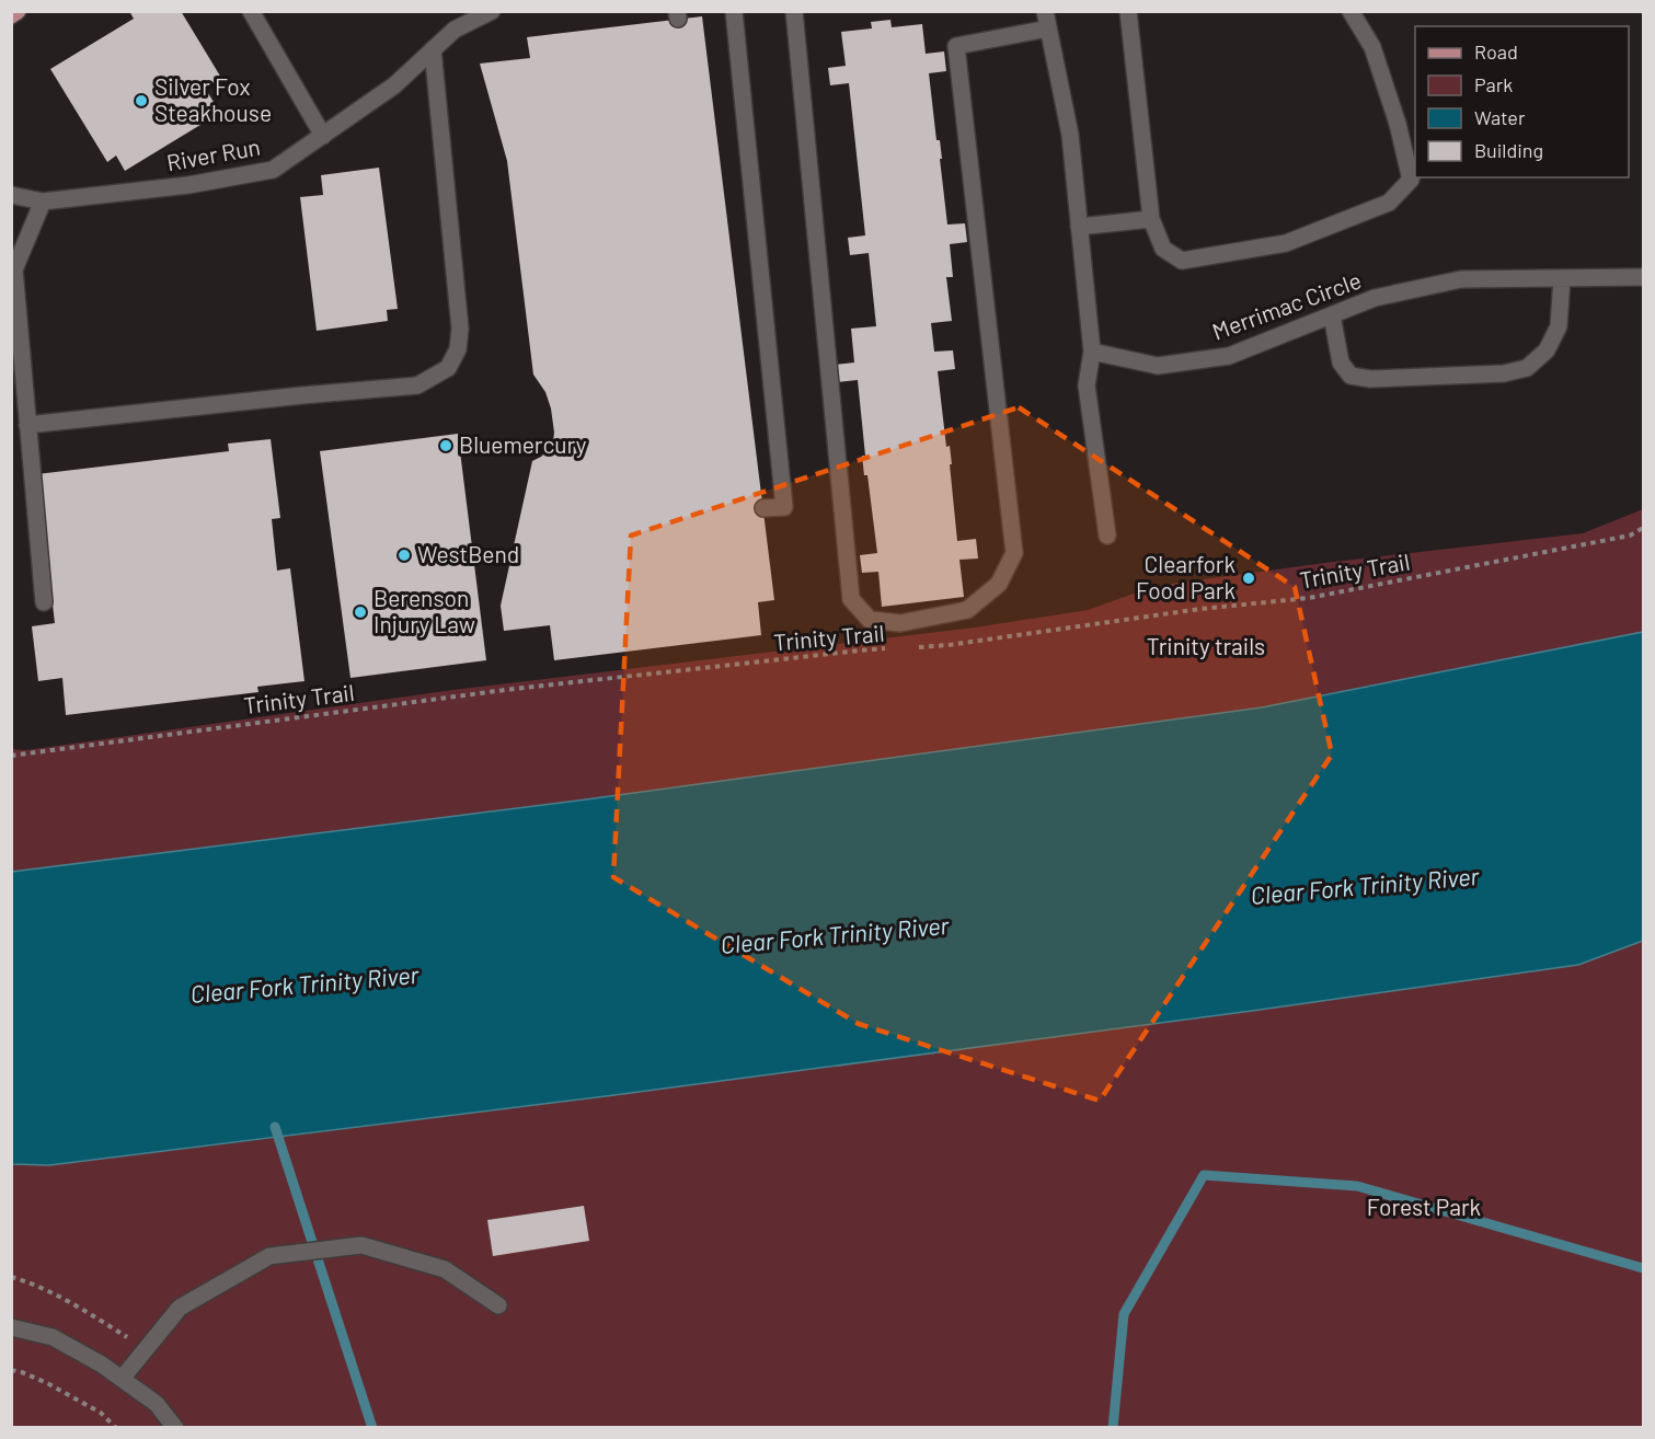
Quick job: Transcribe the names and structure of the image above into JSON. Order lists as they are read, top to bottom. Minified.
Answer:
{"streets":{"street":["River Run","Merrimac Circle"],"path":["Trinity Trail"]},"water":["Clear Fork Trinity River"],"parks":["Trinity trails","Forest Park"],"places":["Silver Fox Steakhouse","Bluemercury","WestBend","Clearfork Food Park","Berenson Injury Law"],"legend":["Road","Park","Water","Building"]}
